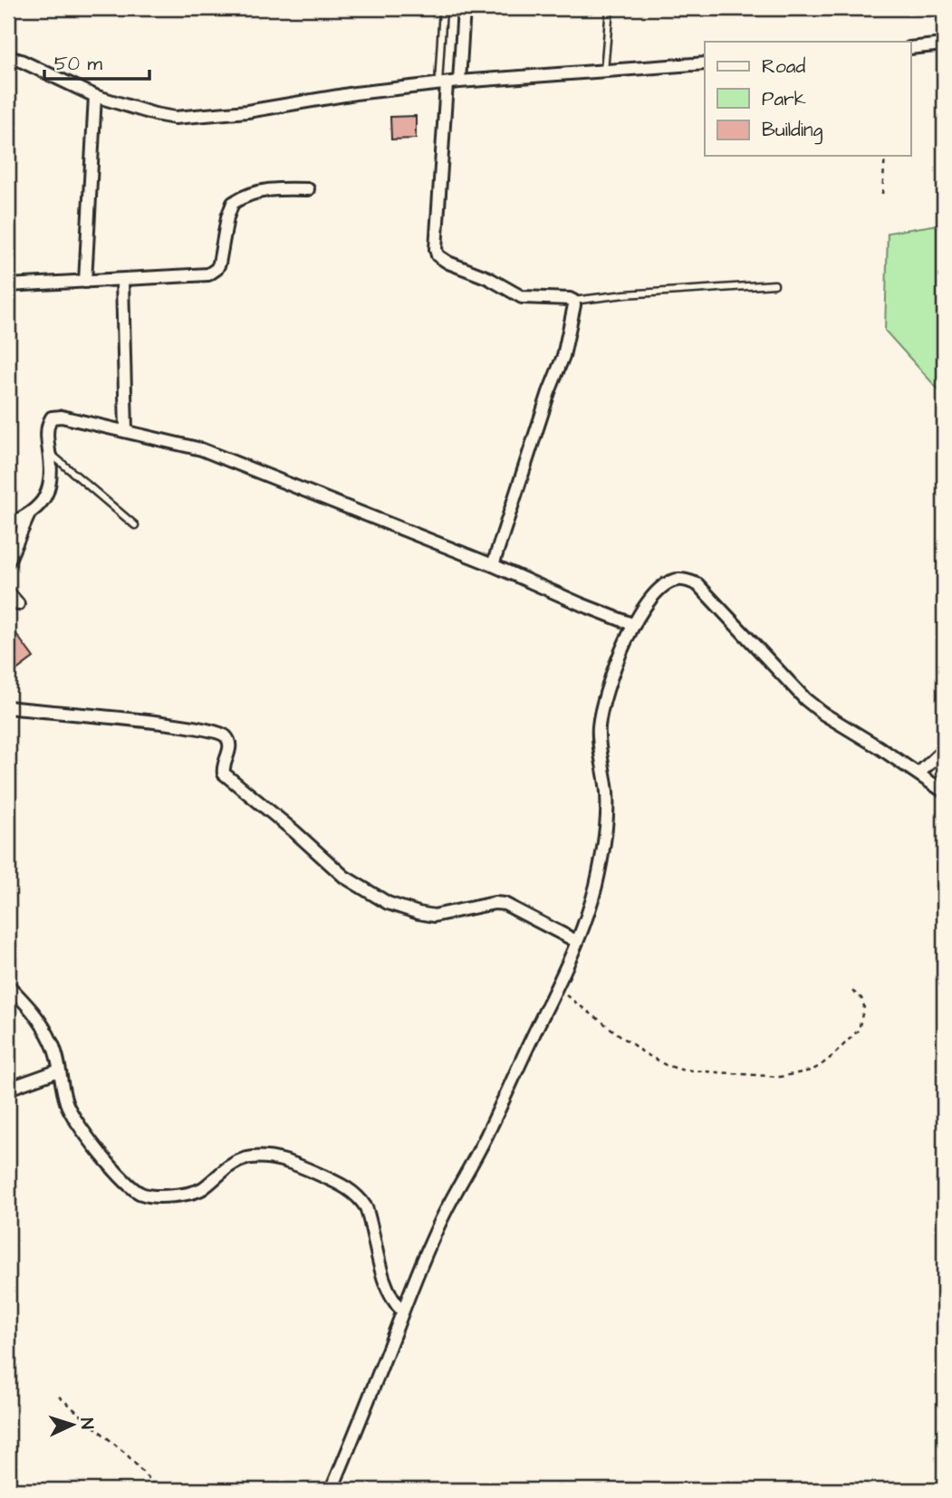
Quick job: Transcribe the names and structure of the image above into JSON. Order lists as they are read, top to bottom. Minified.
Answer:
{"legend":["Road","Park","Building"],"scale_bar":"50 m","north":"right"}
